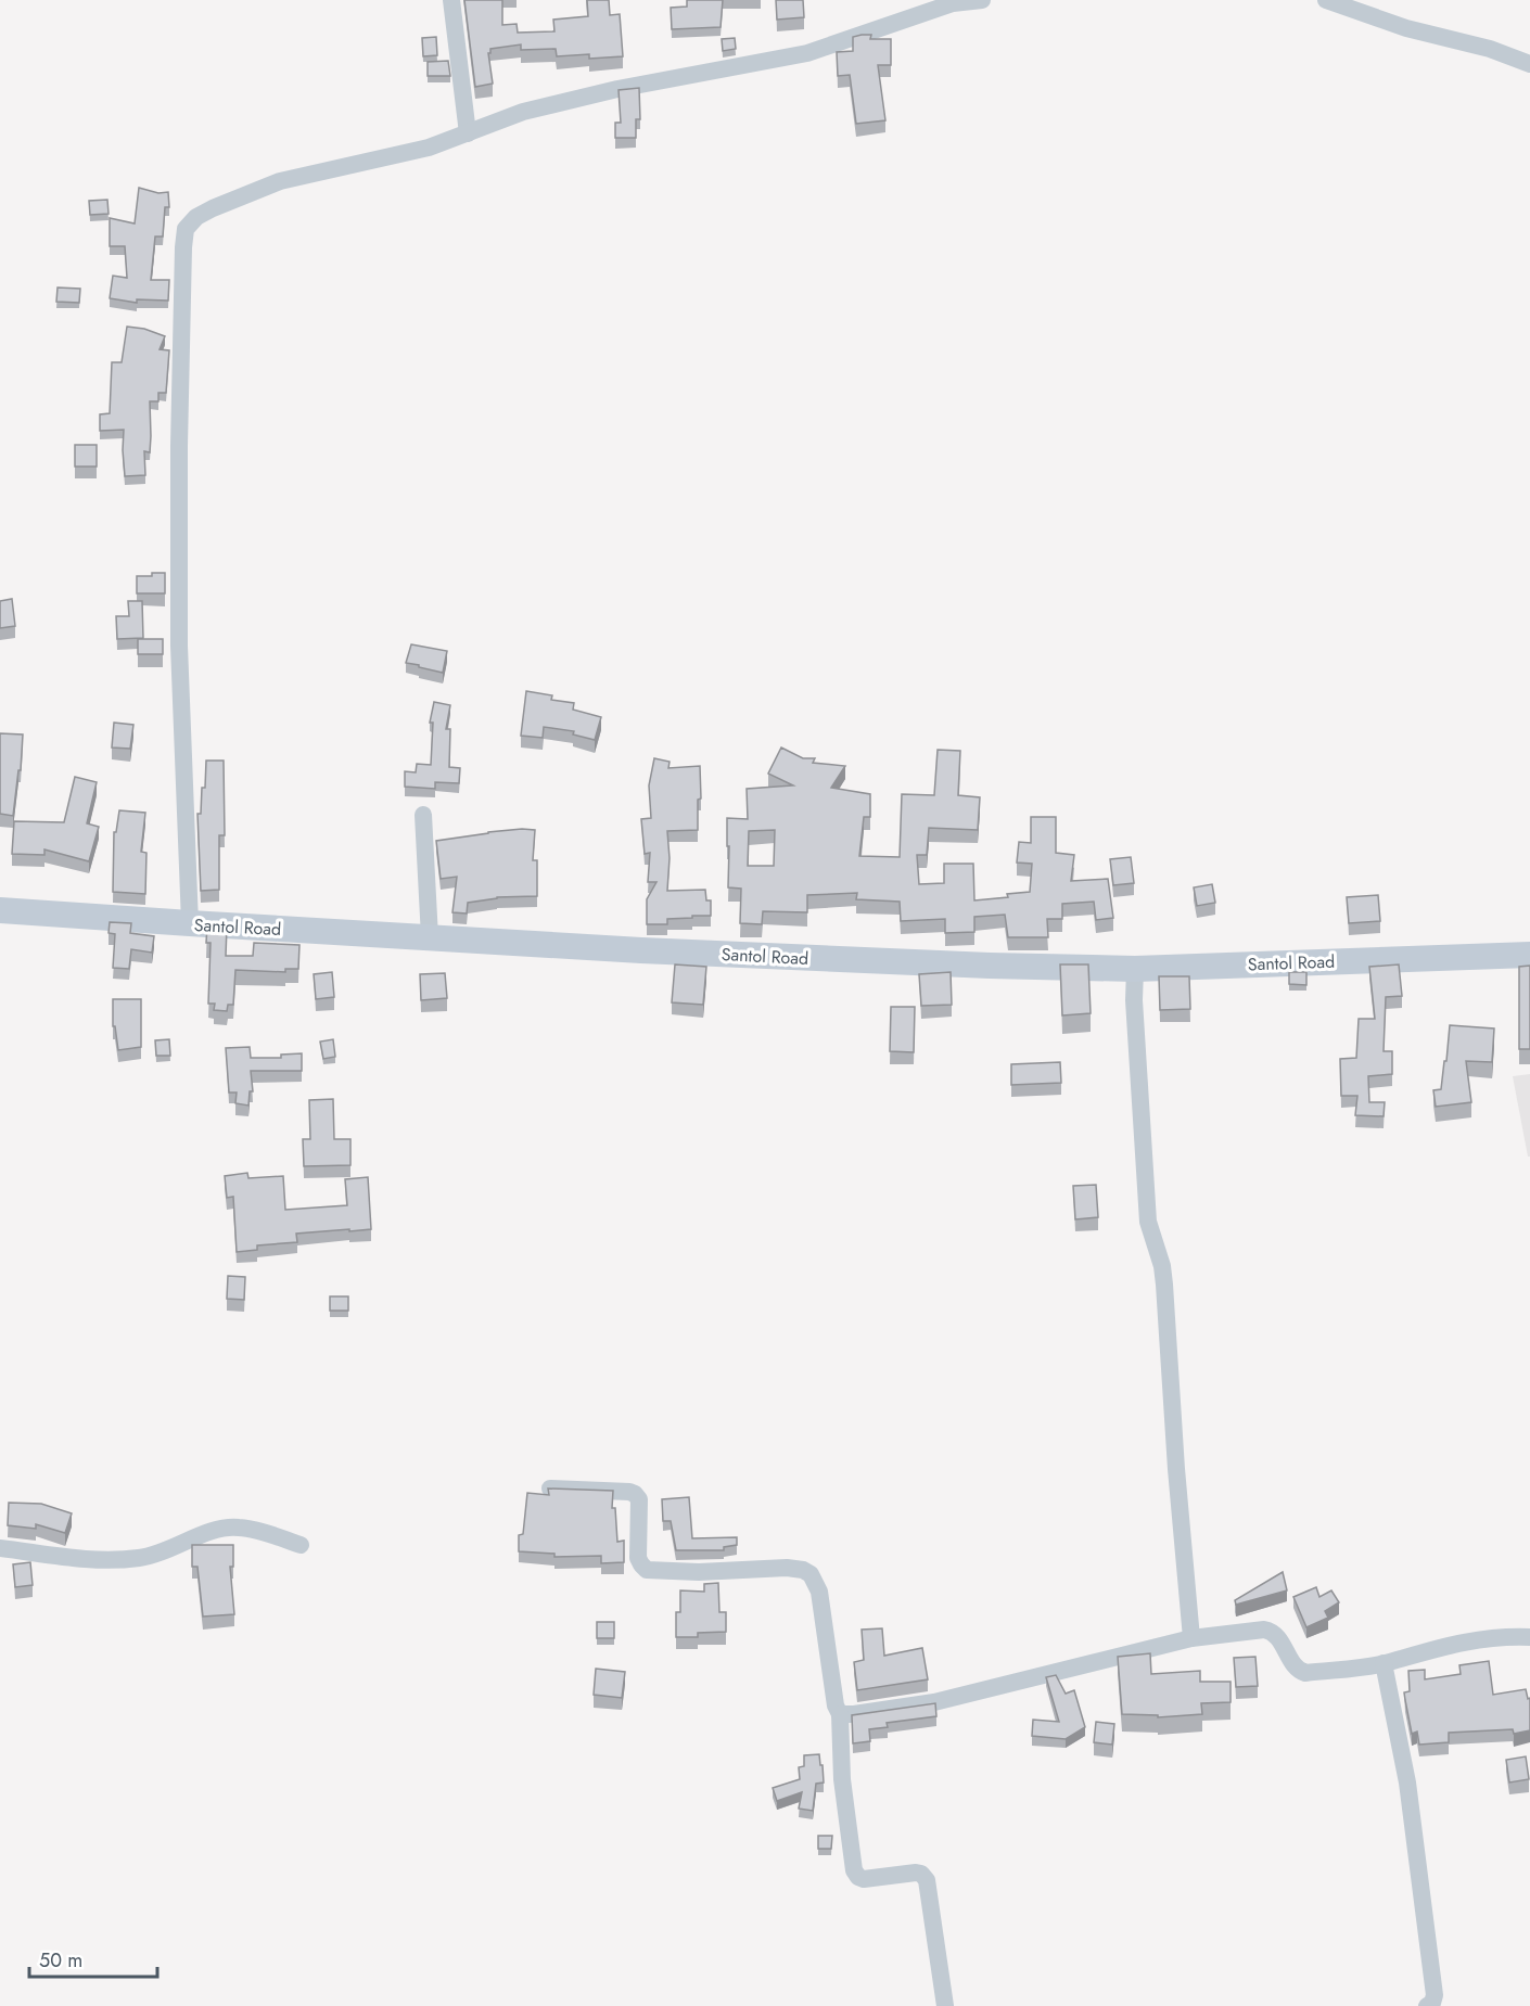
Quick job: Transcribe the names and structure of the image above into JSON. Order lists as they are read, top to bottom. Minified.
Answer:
{"streets":{"main road":["Santol Road"]},"scale_bar":"50 m"}
